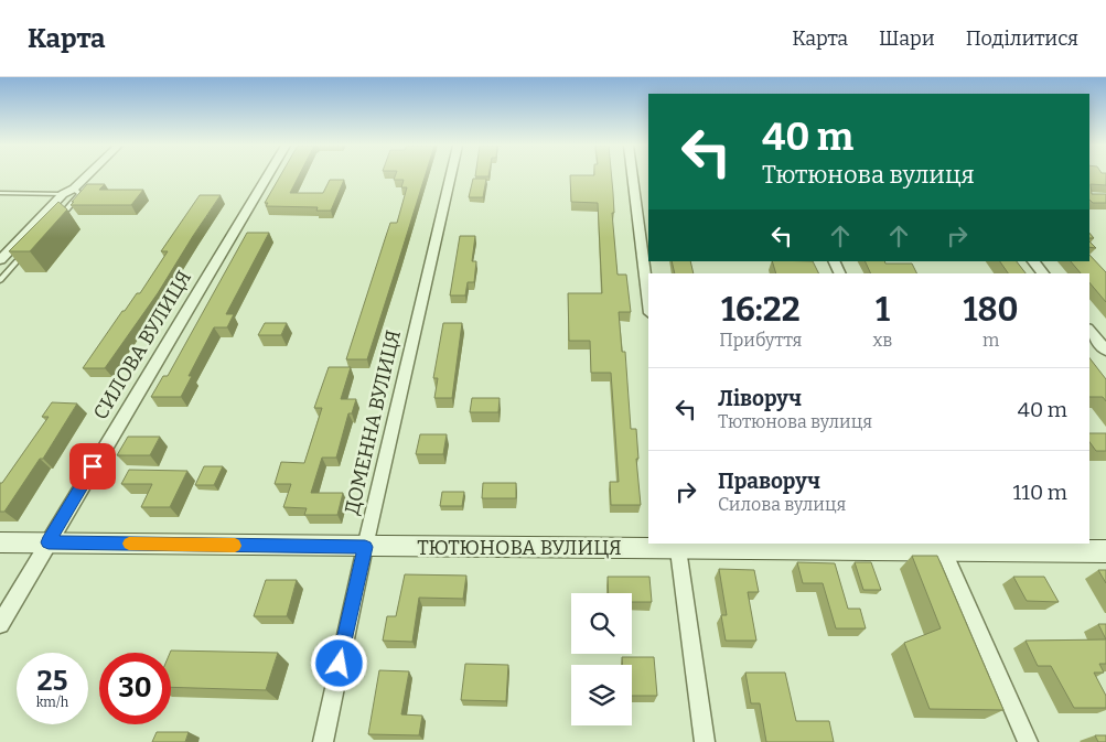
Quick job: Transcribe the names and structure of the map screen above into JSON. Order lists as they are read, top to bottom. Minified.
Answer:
{"streets":{"street":["СИЛОВА ВУЛИЦЯ","ДОМЕННА ВУЛИЦЯ","ТЮТЮНОВА ВУЛИЦЯ"]},"crossings":[["СИЛОВА ВУЛИЦЯ","ТЮТЮНОВА ВУЛИЦЯ"],["ДОМЕННА ВУЛИЦЯ","ТЮТЮНОВА ВУЛИЦЯ"]],"page":{"header":"Карта","nav":["Карта","Шари","Поділитися"],"turn":["40 m","Тютюнова вулиця"],"eta":["16:22","Прибуття","1","хв","180","m"],"list":[{"name":"Ліворуч","note":"Тютюнова вулиця","value":"40 m"},{"name":"Праворуч","note":"Силова вулиця","value":"110 m"}],"speed":"25 km/h","limit":"30"}}
